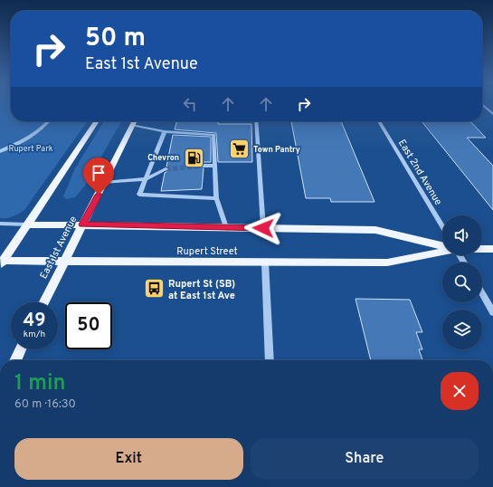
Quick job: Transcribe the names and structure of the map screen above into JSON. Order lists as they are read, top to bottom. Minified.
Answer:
{"streets":{"main road":["East 1st Avenue","Rupert Street"],"street":["East 2nd Avenue"]},"crossings":[["East 1st Avenue","Rupert Street"]],"parks":["Rupert Park"],"places":{"supermarket":["Town Pantry"],"fuel station":["Chevron"],"bus stop":["Rupert St (SB) at East 1st Ave"]},"page":{"turn":["50 m","East 1st Avenue"],"speed":"49 km/h","limit":"50","heading":["1 min","60 m · 16:30"],"buttons":["Exit","Share"]}}
